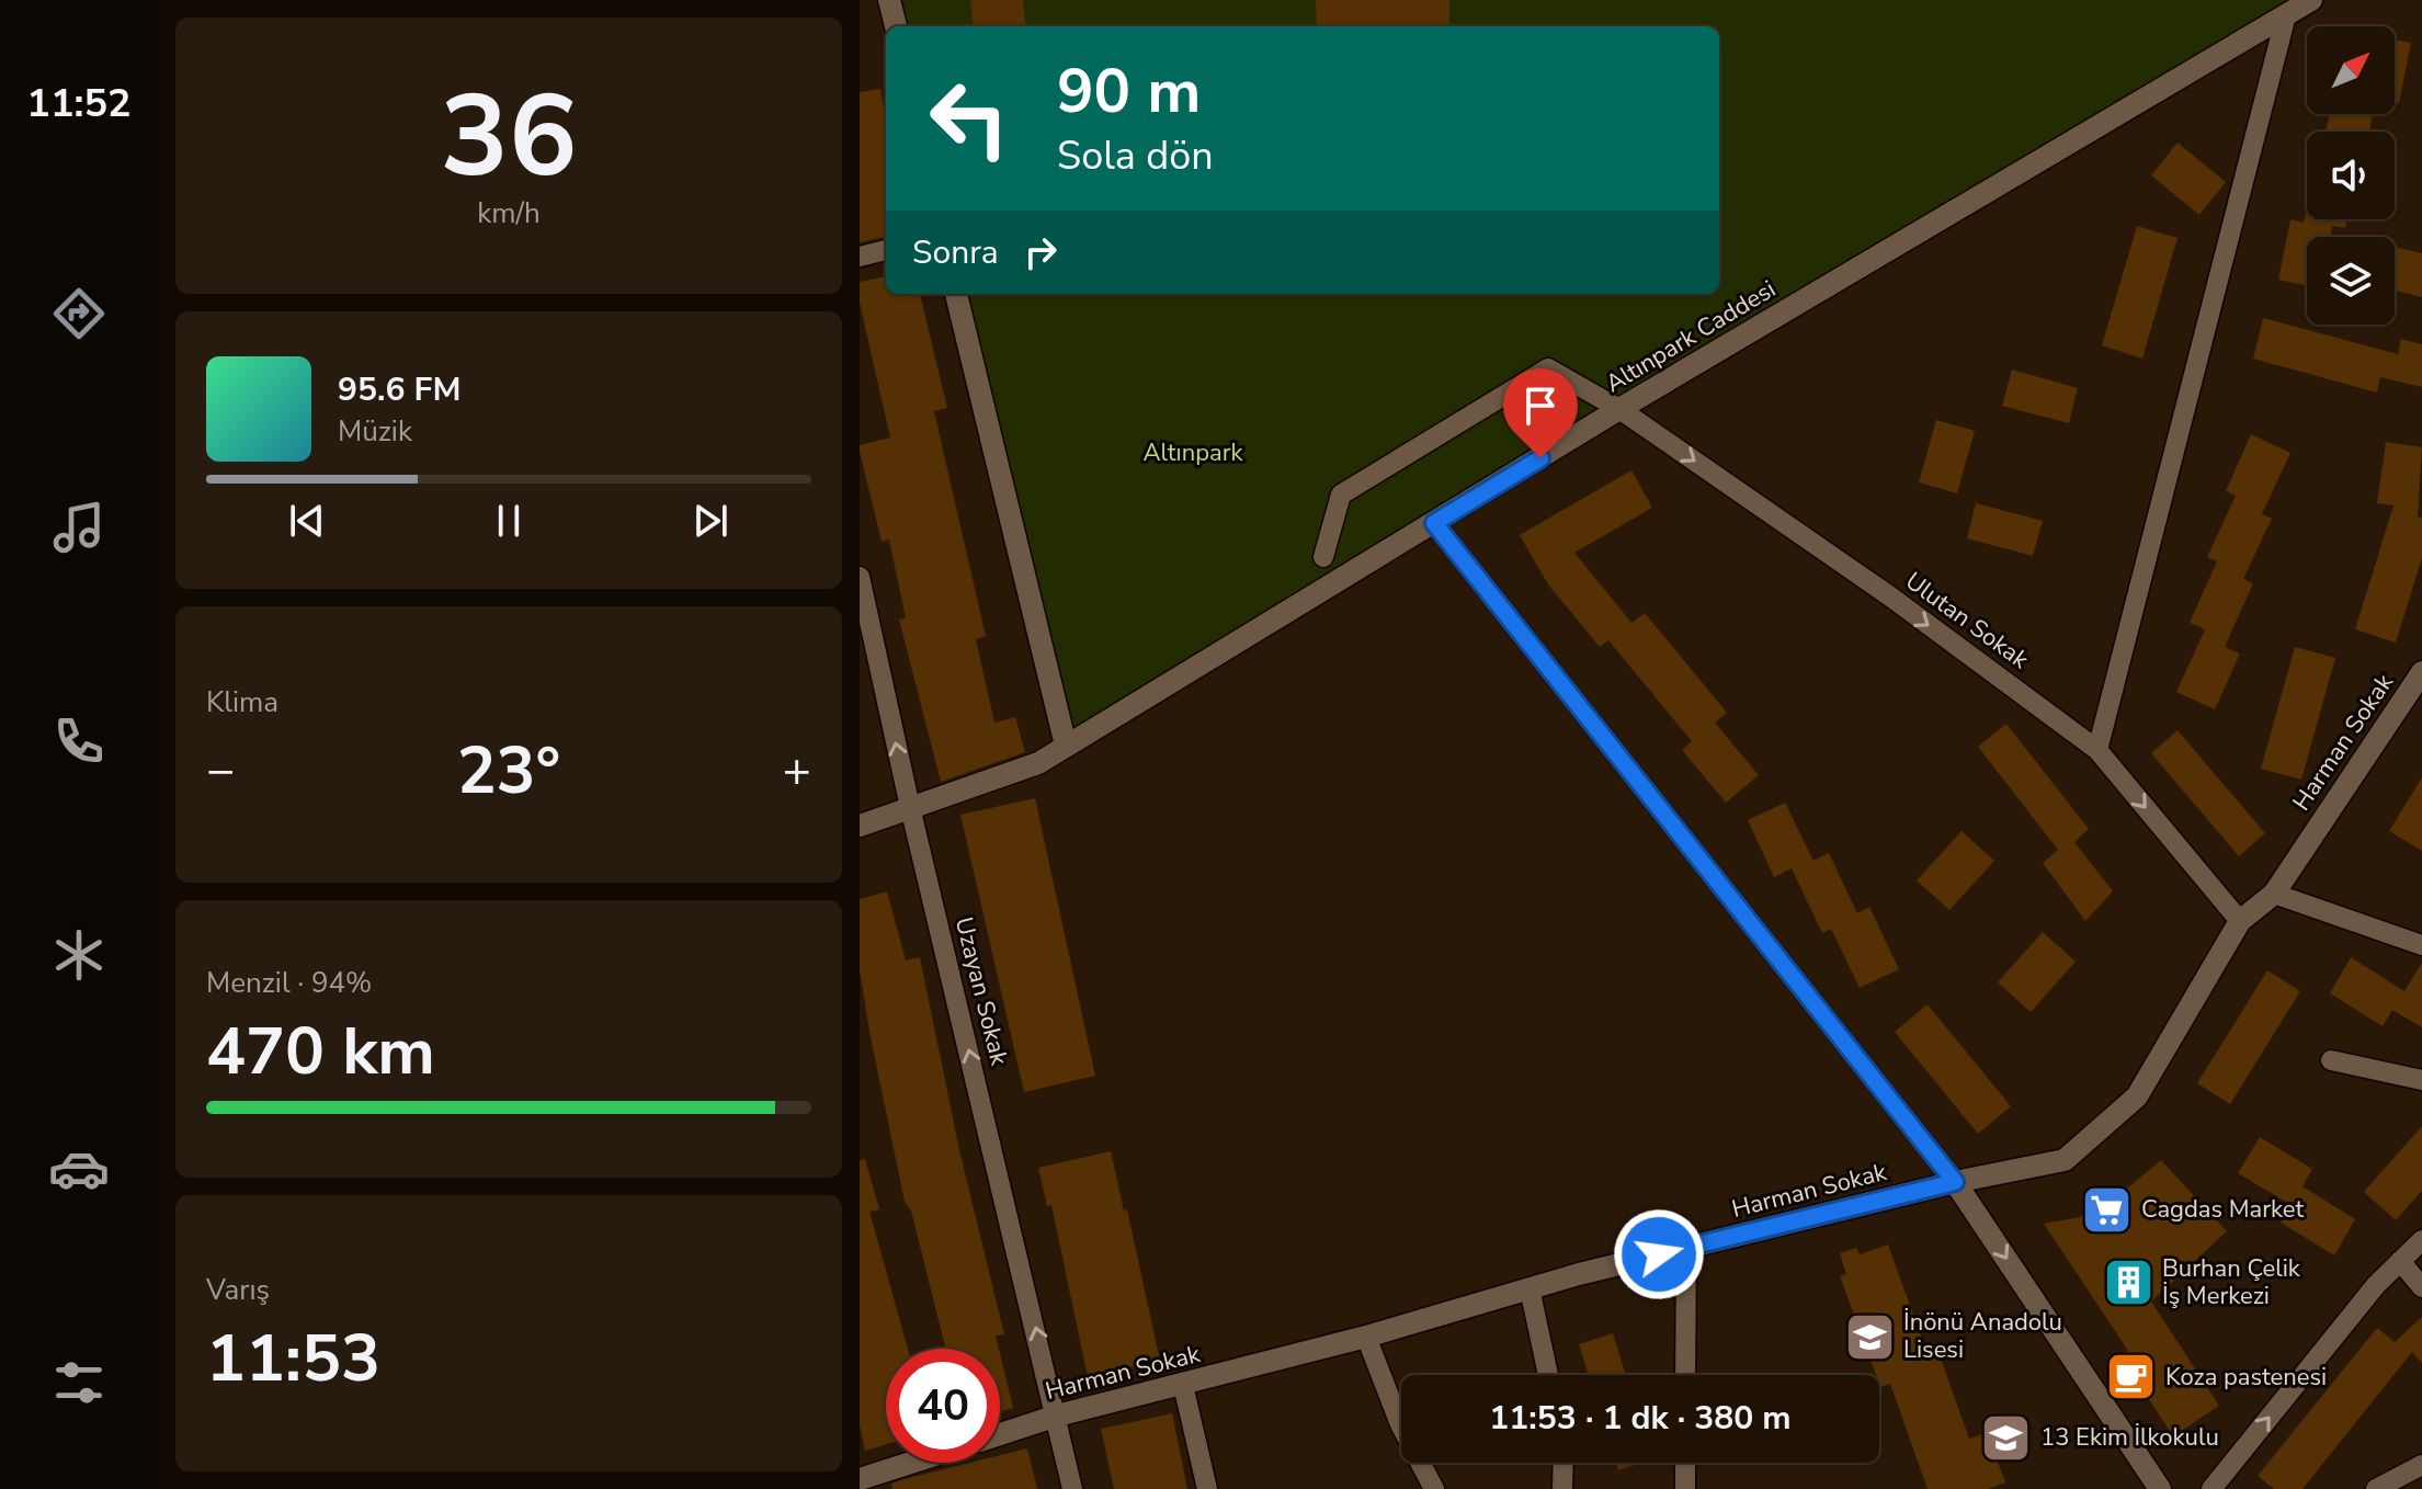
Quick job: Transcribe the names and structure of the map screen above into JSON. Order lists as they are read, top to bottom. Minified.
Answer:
{"streets":{"street":["Altınpark Caddesi","Ulutan Sokak","Harman Sokak","Uzayan Sokak"]},"crossings":[["Altınpark Caddesi","Ulutan Sokak"],["Altınpark Caddesi","Uzayan Sokak"],["Ulutan Sokak","Harman Sokak"],["Harman Sokak","Uzayan Sokak"]],"one_way":["Ulutan Sokak","Uzayan Sokak"],"parks":["Altınpark"],"places":{"supermarket":["Cagdas Market"],"building":["Burhan Çelik İş Merkezi"],"school or university":["İnönü Anadolu Lisesi","13 Ekim İlkokulu"],"cafe":["Koza pastenesi"]},"north":"top right","page":{"tabs":"11:52","tile":[["36","km/h"],"Klima",["Menzil · 94%","470 km"],["Varış","11:53"]],"turn":["90 m","Sola dön"],"then":"Sonra","song":["95.6 FM","Müzik"],"heat":["−","23°","+"],"limit":"40","trip":"11:53 · 1 dk · 380 m"}}
